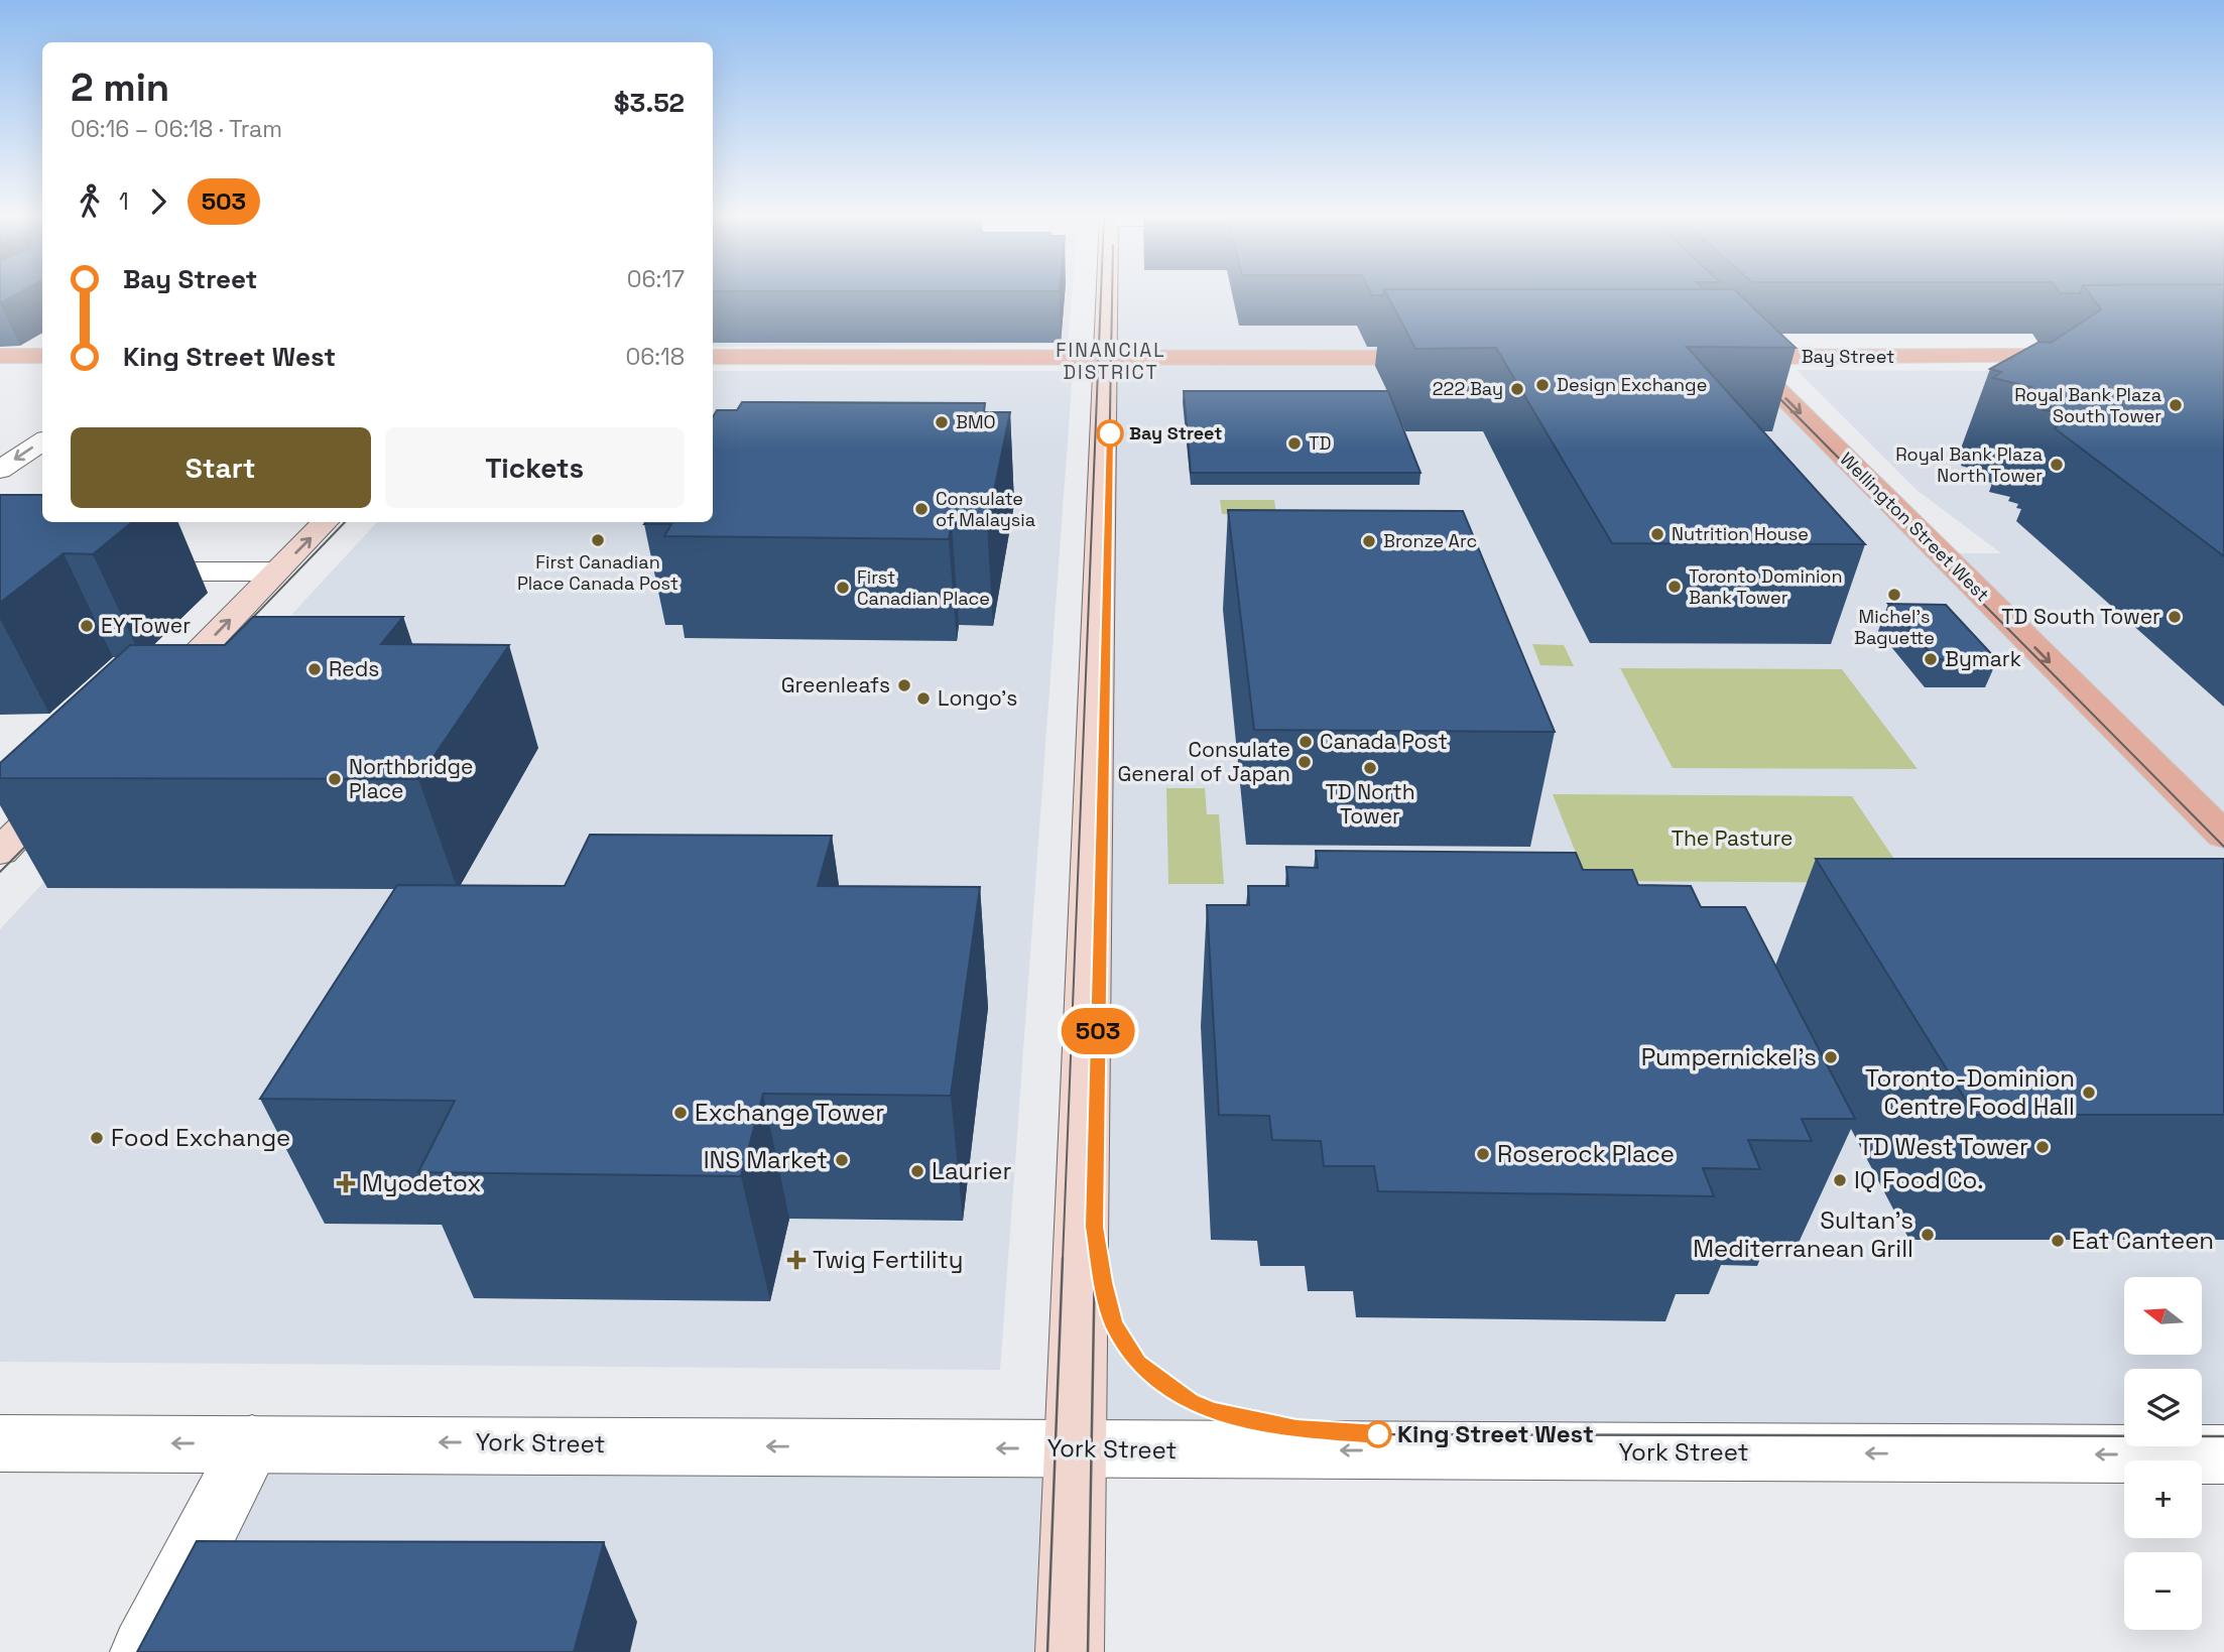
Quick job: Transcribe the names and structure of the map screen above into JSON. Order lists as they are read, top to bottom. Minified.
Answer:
{"streets":{"main road":["Bay Street","Wellington Street West"],"street":["York Street"]},"crossings":[["Bay Street","Wellington Street West"]],"one_way":["Wellington Street West","York Street"],"districts":["FINANCIAL DISTRICT"],"parks":["The Pasture"],"places":{"other":["Design Exchange","222 Bay","Royal Bank Plaza South Tower","BMO","Bay Street","TD","Royal Bank Plaza North Tower","Consulate of Malaysia","Nutrition House","First Canadian Place Canada Post","Bronze Arc","Toronto Dominion Bank Tower","First Canadian Place","Michel's Baguette","TD South Tower","EY Tower","Bymark","Reds","Greenleafs","Longo's","Canada Post","Consulate General of Japan","TD North Tower","Northbridge Place","Pumpernickel's","Toronto-Dominion Centre Food Hall","Exchange Tower","Food Exchange","TD West Tower","Roserock Place","INS Market","Laurier","IQ Food Co.","Sultan’s Mediterranean Grill","Eat Canteen","King Street West"],"health":["Myodetox","Twig Fertility"]},"lines":["tram line 503"],"north":"left","page":{"on_map":"503","heading":["2 min","06:16 – 06:18 · Tram","$3.52"],"legs":["1","503"],"list":[{"name":"Bay Street","value":"06:17"},{"name":"King Street West","value":"06:18"}],"buttons":["Start","Tickets"],"map_buttons":["+","−"]}}
